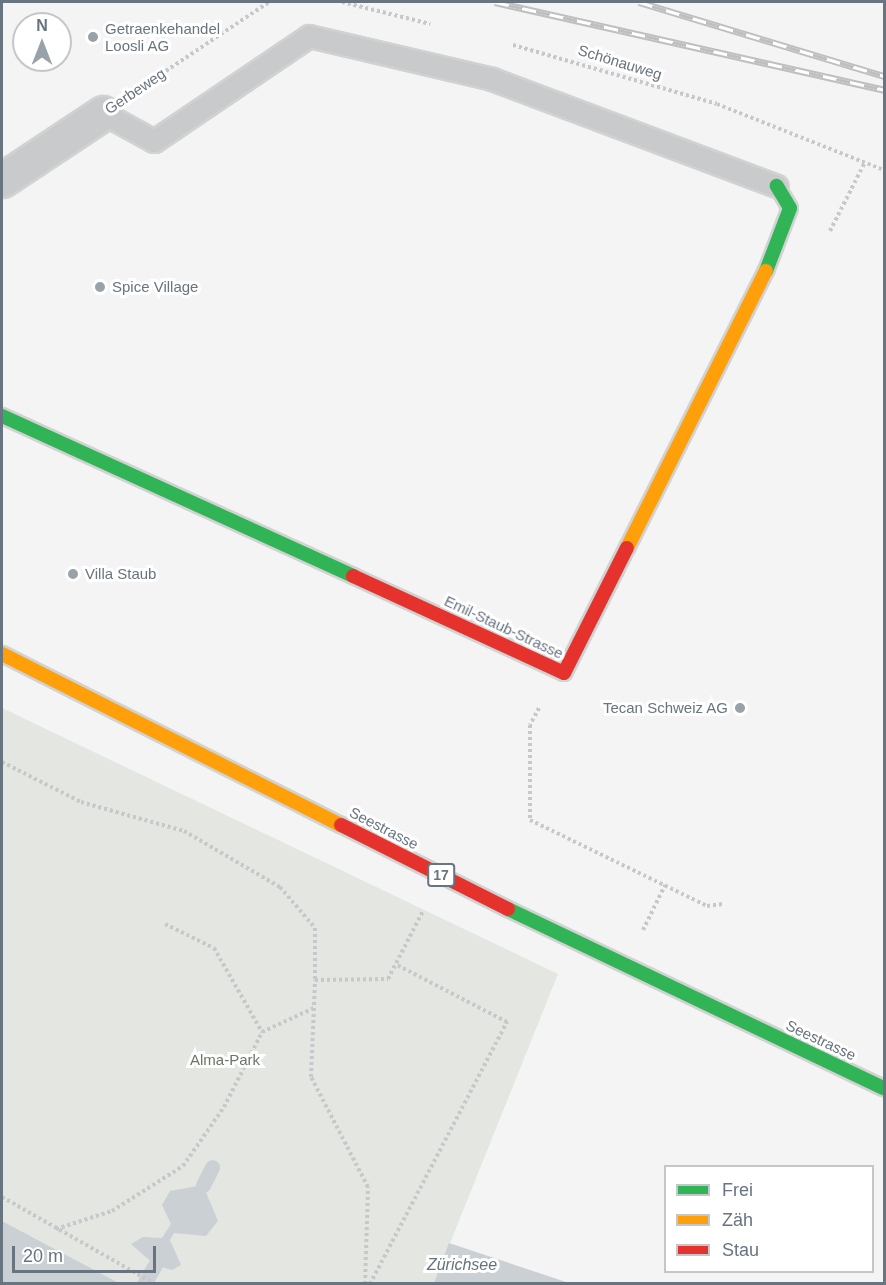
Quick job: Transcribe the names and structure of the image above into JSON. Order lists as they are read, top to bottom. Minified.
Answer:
{"streets":{"street":["Gerbeweg","Emil-Staub-Strasse","Seestrasse","17"],"path":["Schönauweg"]},"water":["Zürichsee"],"parks":["Alma-Park"],"places":["Getraenkehandel Loosli AG","Spice Village","Villa Staub","Tecan Schweiz AG"],"legend":["Frei","Zäh","Stau"],"scale_bar":"20 m","north":"top"}
